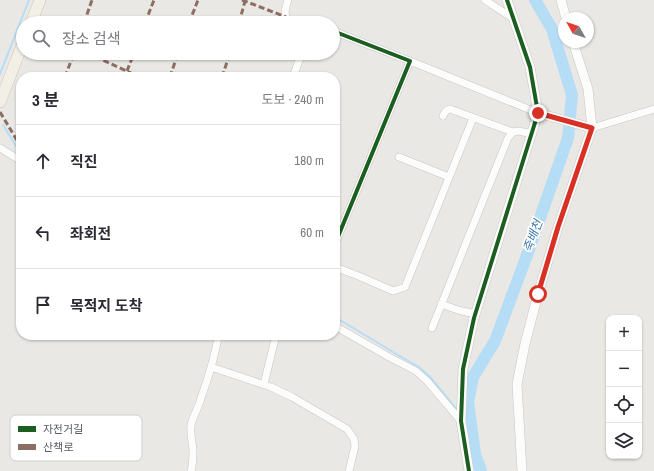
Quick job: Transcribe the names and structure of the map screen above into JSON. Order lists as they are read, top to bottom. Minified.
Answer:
{"water":["죽배천"],"legend":["자전거길","산책로"],"north":"top left","page":{"search":"장소 검색","heading":["3 분","도보 · 240 m"],"list":[["직진","180 m"],["좌회전","60 m"],"목적지 도착"],"map_buttons":["+","−"]}}
